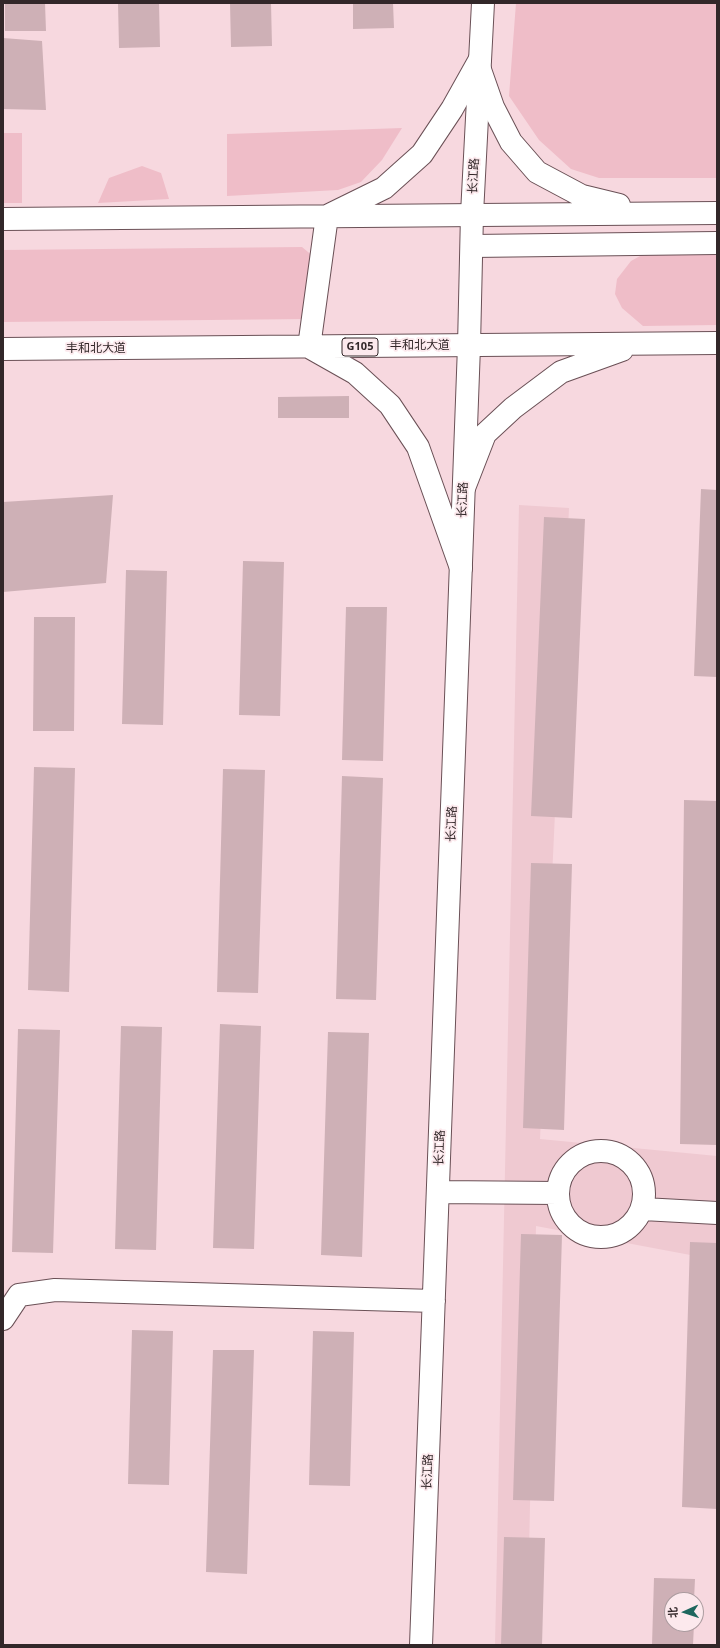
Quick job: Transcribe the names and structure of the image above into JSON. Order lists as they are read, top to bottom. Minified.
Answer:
{"streets":{"main road":["长江路","丰和北大道","G105"]},"crossings":[["长江路","丰和北大道"]],"north":"left"}
